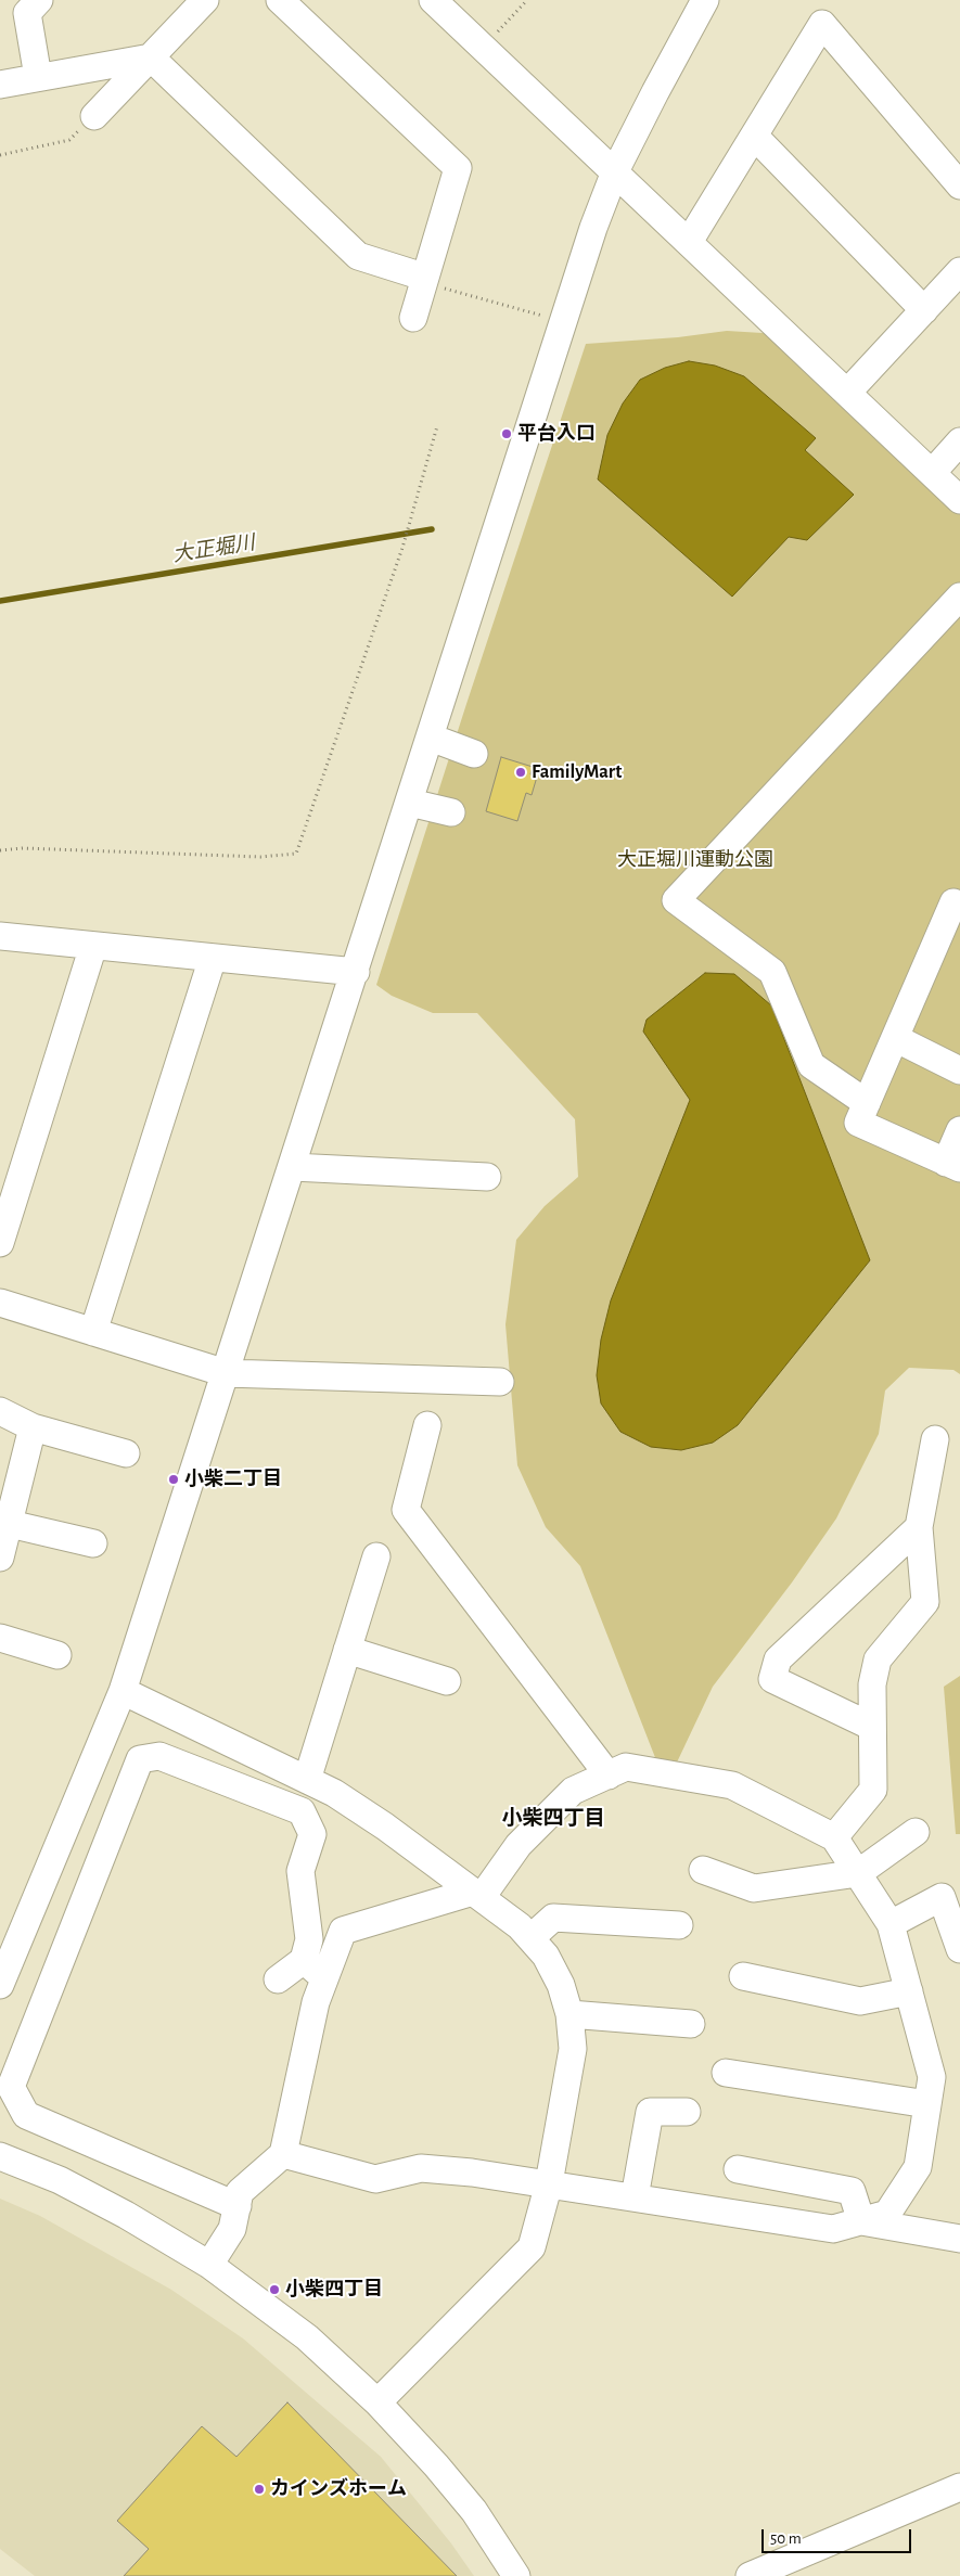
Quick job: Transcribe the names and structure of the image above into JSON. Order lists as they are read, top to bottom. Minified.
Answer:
{"districts":["小柴四丁目"],"water":["大正堀川"],"parks":["大正堀川運動公園"],"places":["平台入口","FamilyMart","小柴二丁目","小柴四丁目","カインズホーム"],"scale_bar":"50 m"}
